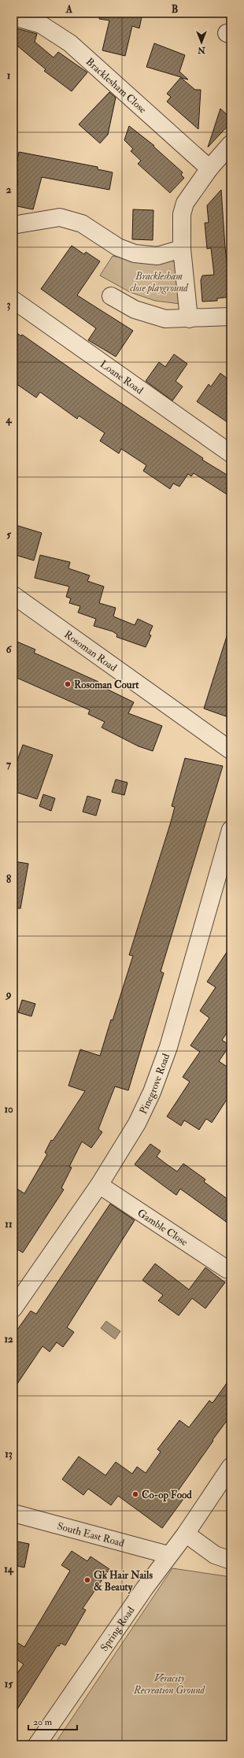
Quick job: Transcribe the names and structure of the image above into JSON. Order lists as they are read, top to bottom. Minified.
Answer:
{"streets":{"street":["Bracklesham Close","Loane Road","Rosoman Road","Pinegrove Road","Gamble Close","South East Road","Spring Road"]},"crossings":[["Pinegrove Road","Gamble Close"],["South East Road","Spring Road"]],"parks":["Bracklesham close playground","Veracity Recreation Ground"],"places":["Rosoman Court","Co-op Food","Gk Hair Nails & Beauty"],"scale_bar":"20 m","north":"bottom","grid":{"columns":["A","B"],"rows":["1","2","3","4","5","6","7","8","9","10","11","12","13","14","15"]}}
